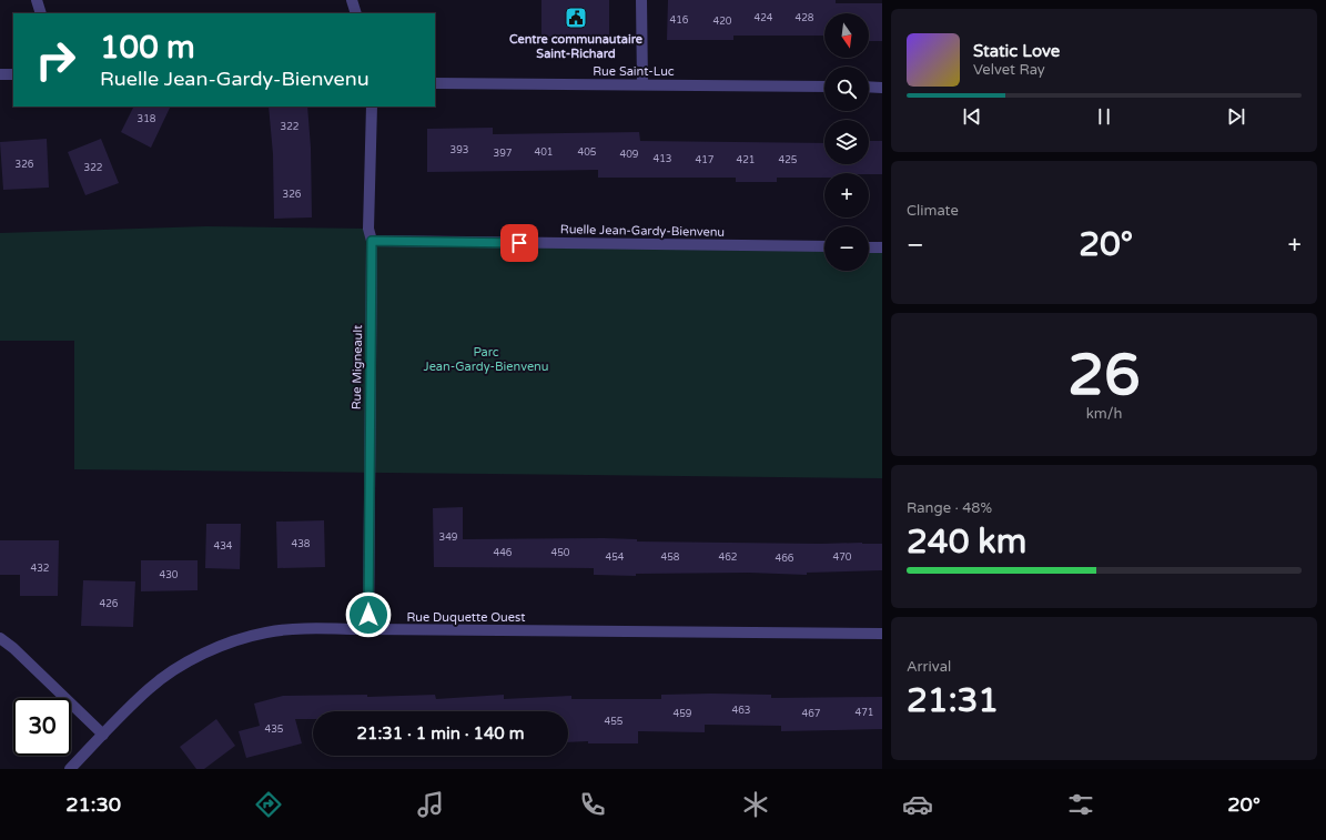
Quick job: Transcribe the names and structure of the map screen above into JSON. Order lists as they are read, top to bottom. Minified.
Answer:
{"streets":{"street":["Rue Saint-Luc","Ruelle Jean-Gardy-Bienvenu","Rue Migneault","Rue Duquette Ouest"]},"crossings":[["Ruelle Jean-Gardy-Bienvenu","Rue Migneault"],["Rue Migneault","Rue Duquette Ouest"]],"parks":["Parc Jean-Gardy-Bienvenu"],"places":{"public building":["Centre communautaire Saint-Richard"]},"house_numbers":["424","428","416","420","318","322","393","401","405","397","409","413","417","421","425","326","322","326","349","438","434","446","450","454","458","462","470","466","432","430","426","463","471","459","467","455","435"],"north":"bottom","page":{"map_buttons":["+","−"],"turn":["100 m","Ruelle Jean-Gardy-Bienvenu"],"song":["Static Love","Velvet Ray"],"tile":["Climate",["26","km/h"],["Range · 48%","240 km"],["Arrival","21:31"]],"heat":["−","20°","+"],"limit":"30","trip":"21:31 · 1 min · 140 m","tabs":["21:30","20°"]}}
